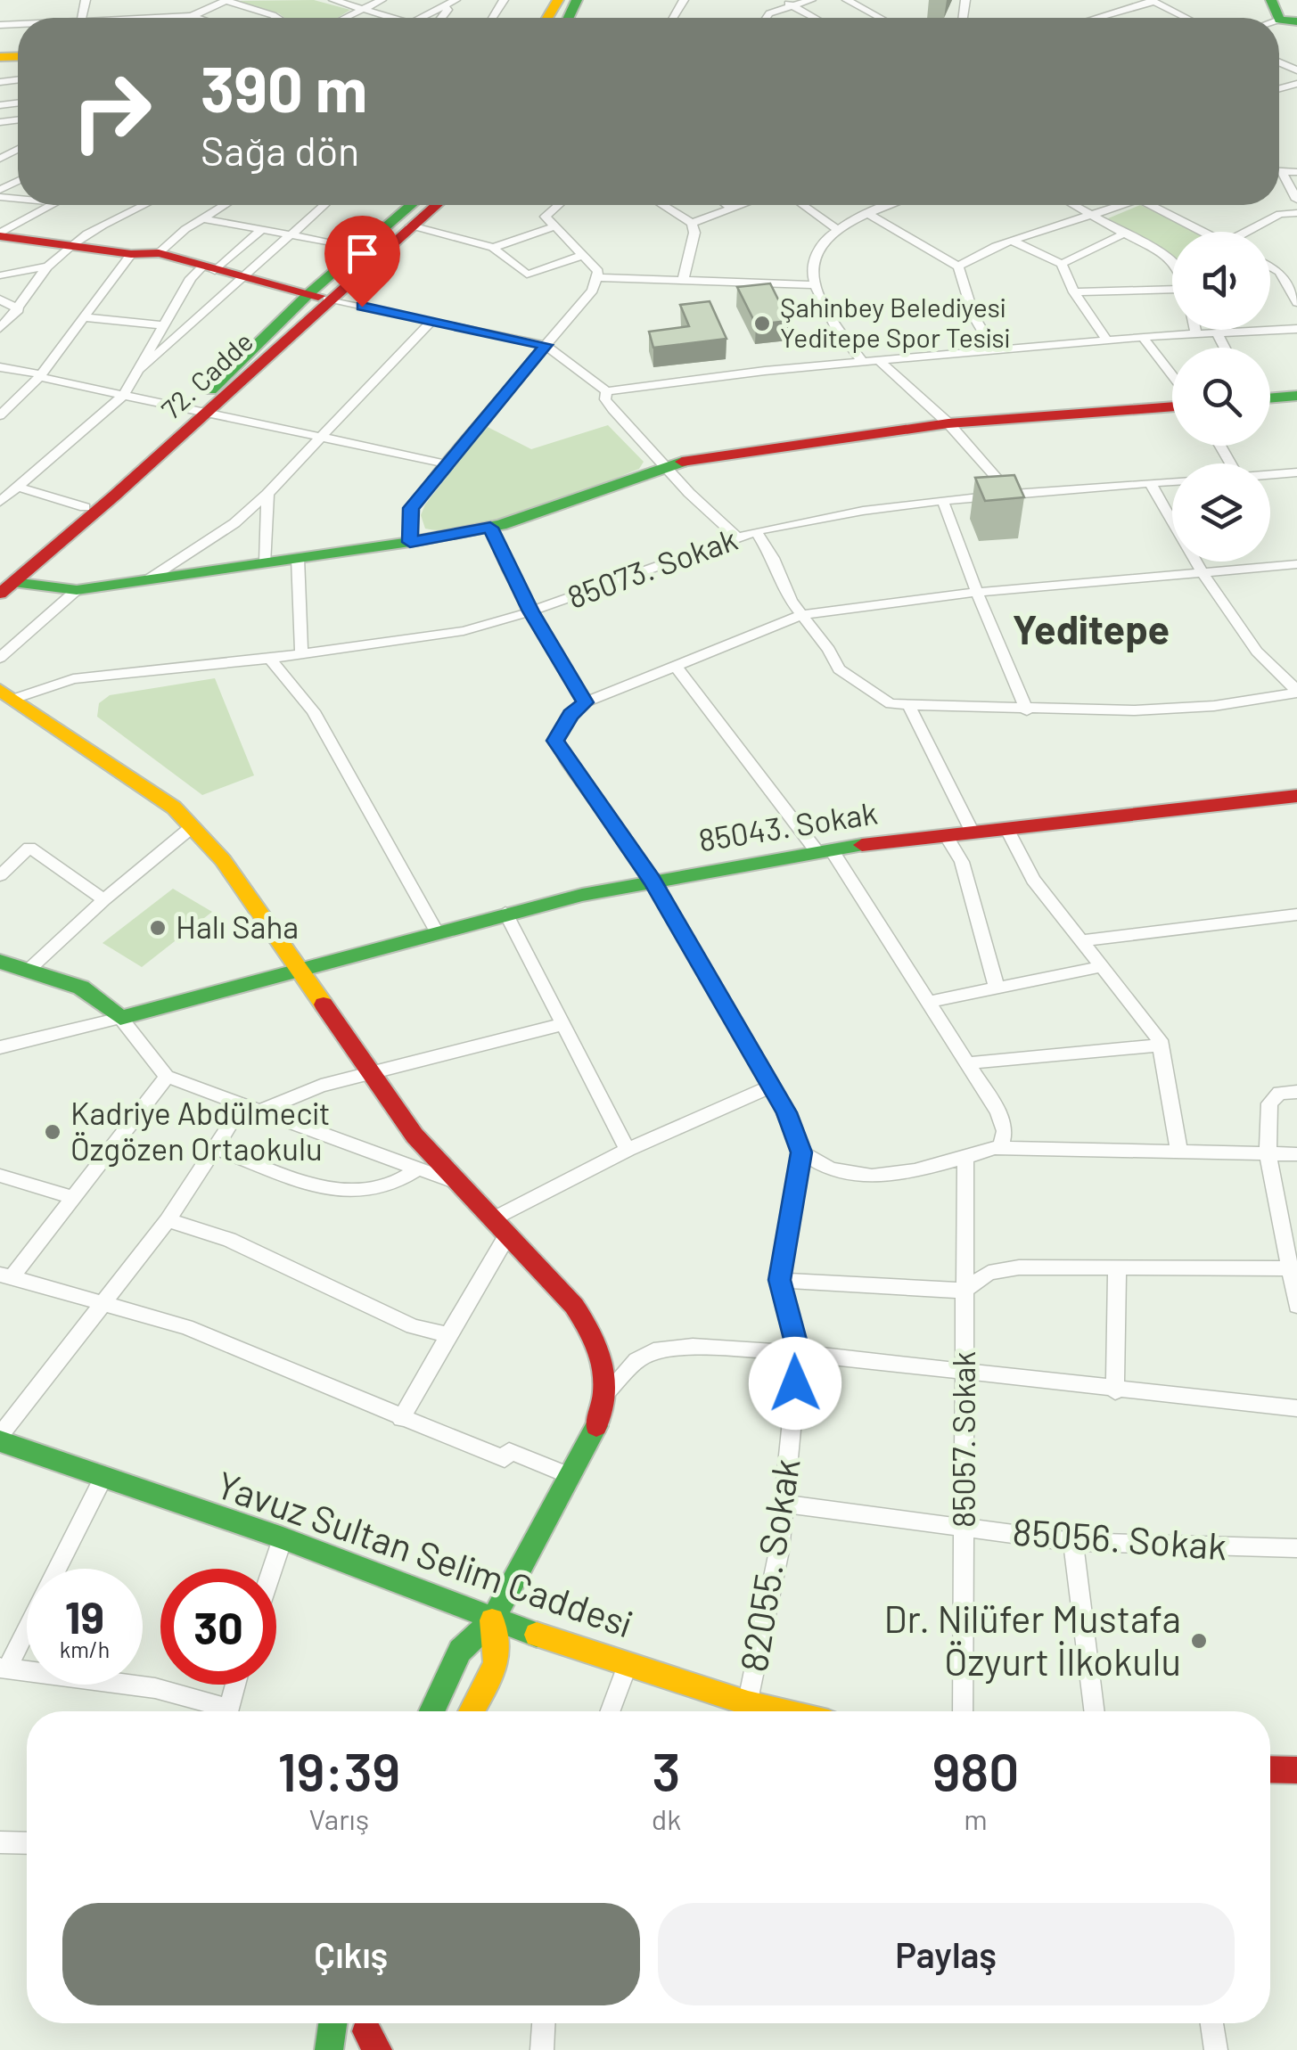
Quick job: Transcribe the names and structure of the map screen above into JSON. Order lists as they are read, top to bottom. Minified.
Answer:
{"streets":{"street":["72. Cadde","85073. Sokak","85043. Sokak","85057. Sokak","85056. Sokak","Yavuz Sultan Selim Caddesi","82055. Sokak"]},"crossings":[["85057. Sokak","85056. Sokak"],["85056. Sokak","82055. Sokak"]],"districts":["Yeditepe"],"places":["Şahinbey Belediyesi Yeditepe Spor Tesisi","Halı Saha","Kadriye Abdülmecit Özgözen Ortaokulu","Dr. Nilüfer Mustafa Özyurt İlkokulu"],"page":{"turn":["390 m","Sağa dön"],"speed":"19 km/h","limit":"30","eta":["19:39","Varış","3","dk","980","m"],"buttons":["Çıkış","Paylaş"]}}
